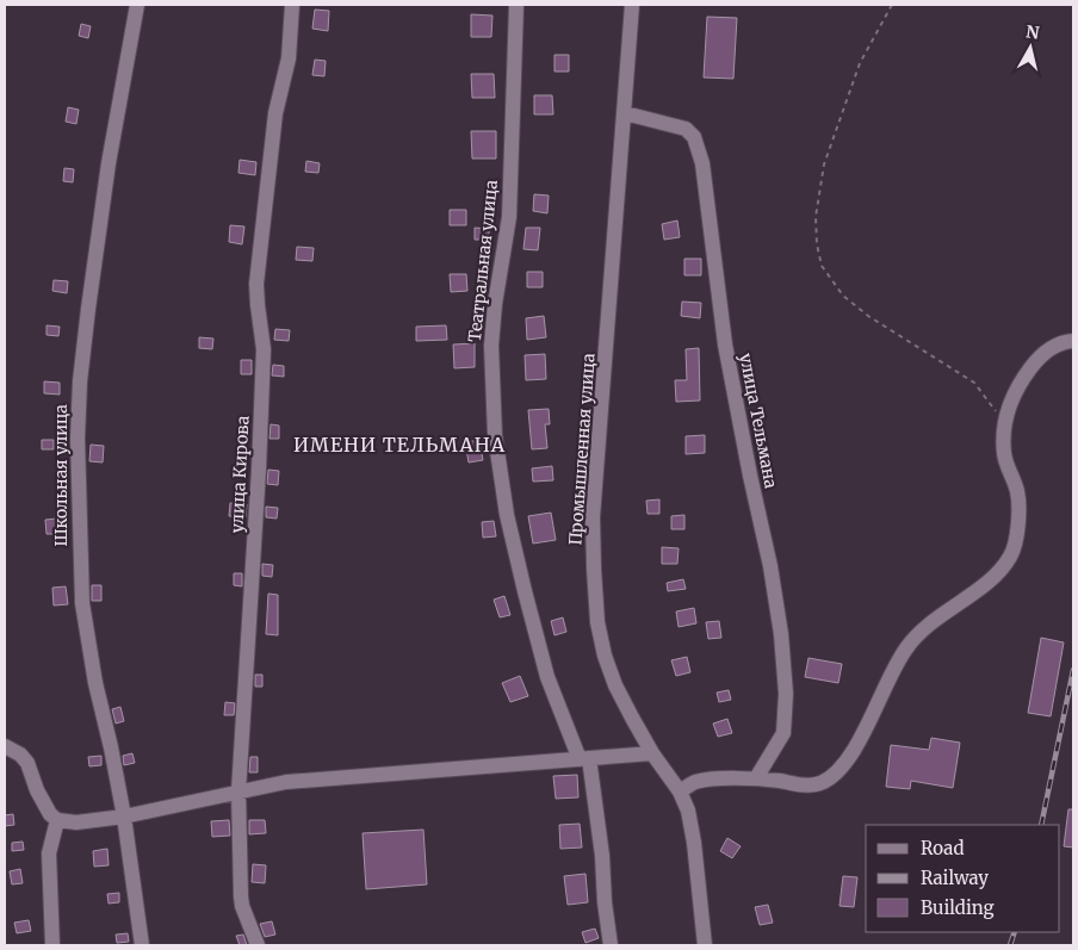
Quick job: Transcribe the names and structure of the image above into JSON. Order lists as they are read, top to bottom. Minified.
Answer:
{"streets":{"street":["Театральная улица","улица Тельмана","Промышленная улица","улица Кирова","Школьная улица"]},"crossings":[["улица Тельмана","Промышленная улица"]],"districts":["ИМЕНИ ТЕЛЬМАНА"],"legend":["Road","Railway","Building"],"north":"top"}
